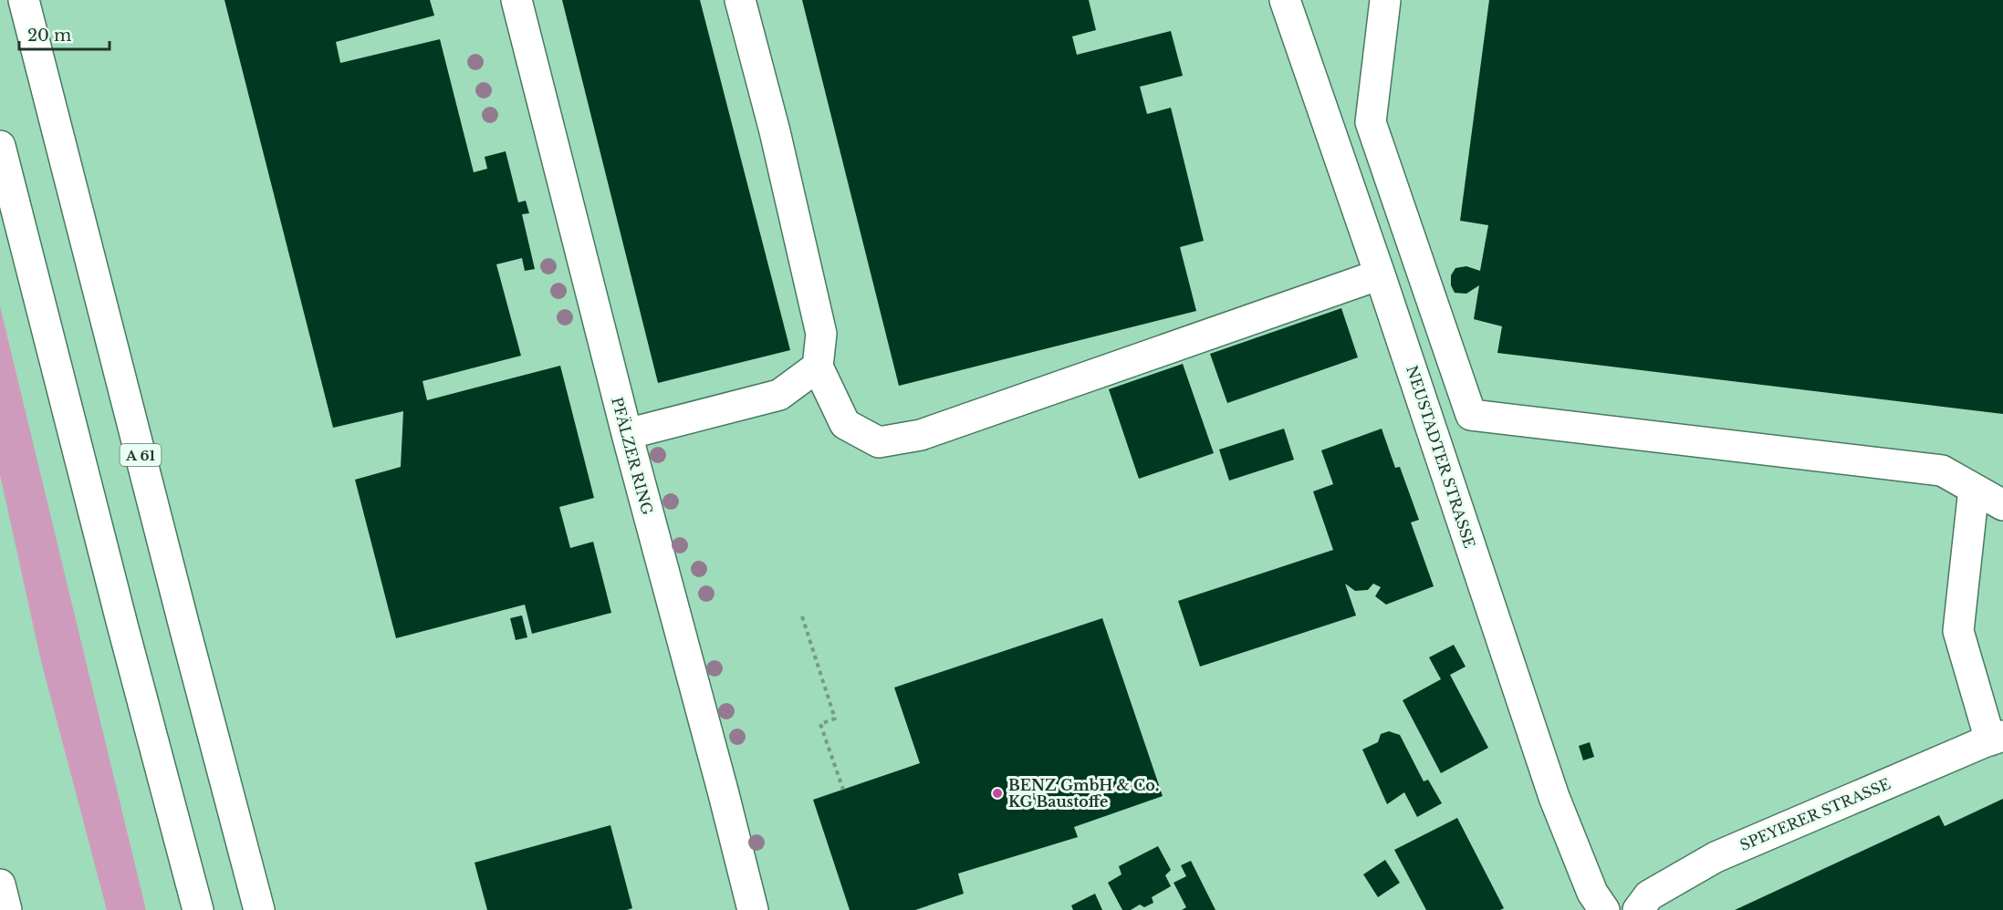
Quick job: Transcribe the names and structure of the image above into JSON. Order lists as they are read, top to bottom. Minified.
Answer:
{"streets":{"main road":["A 61","PFÄLZER RING","NEUSTADTER STRASSE","SPEYERER STRASSE"]},"places":["BENZ GmbH & Co. KG Baustoffe"],"scale_bar":"20 m"}
